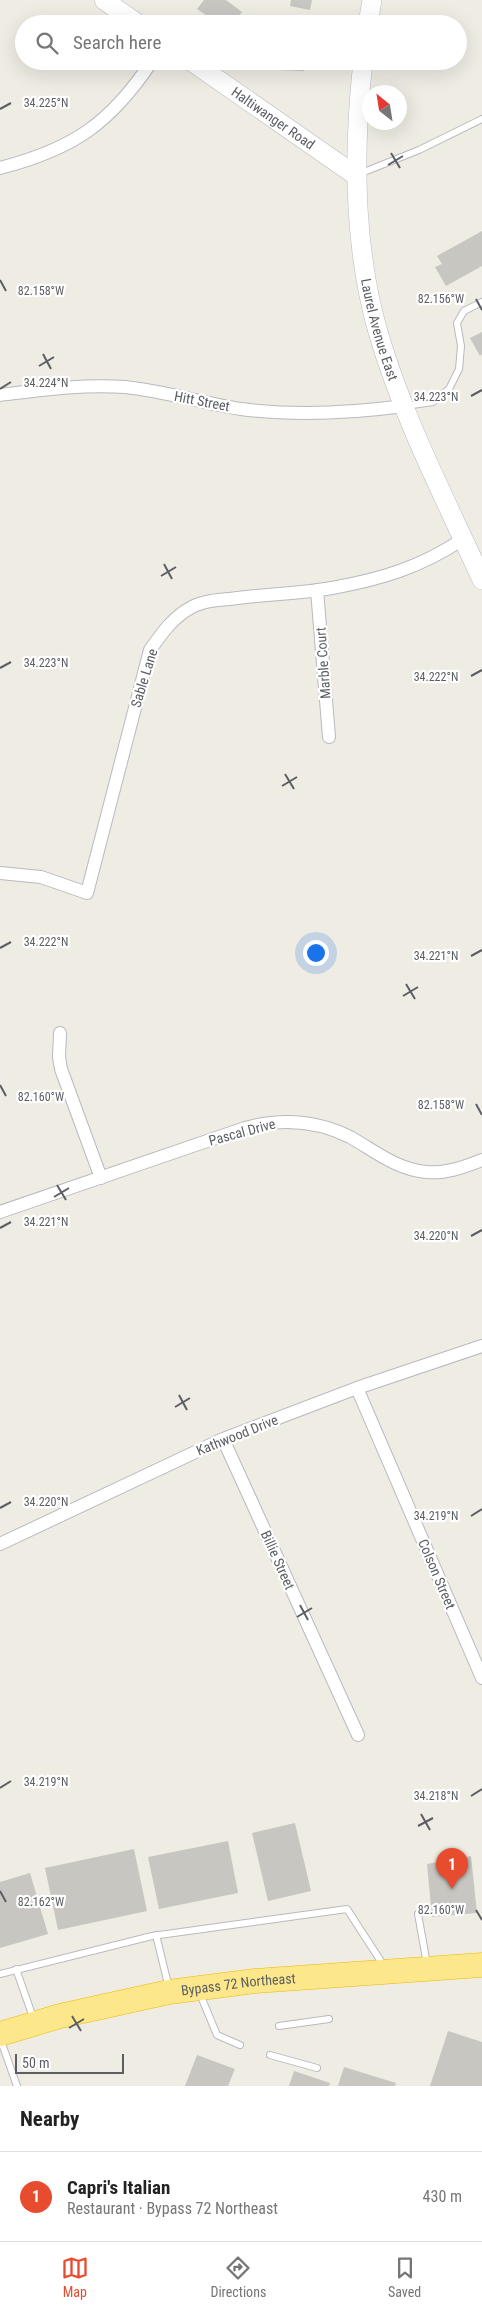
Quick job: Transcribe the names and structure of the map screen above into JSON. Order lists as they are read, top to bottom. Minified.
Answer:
{"streets":{"highway":["Bypass 72 Northeast"],"street":["Haltiwanger Road","Laurel Avenue East","Hitt Street","Marble Court","Sable Lane","Pascal Drive","Kathwood Drive","Billie Street","Colson Street"]},"crossings":[["Haltiwanger Road","Laurel Avenue East"],["Laurel Avenue East","Hitt Street"],["Laurel Avenue East","Sable Lane"],["Marble Court","Sable Lane"],["Kathwood Drive","Billie Street"],["Kathwood Drive","Colson Street"]],"scale_bar":"50 m","north":"top left","page":{"search":"Search here","pins":"1","scale":"50 m","heading":"Nearby","list":[{"mark":"1","name":"Capri's Italian","note":"Restaurant · Bypass 72 Northeast","value":"430 m"}],"nav":["Map","Directions","Saved"]},"coordinates":["34.225°N","82.158°W","82.156°W","34.224°N","34.223°N","34.222°N","34.221°N","82.160°W","34.220°N","34.219°N","34.218°N","82.162°W"]}
